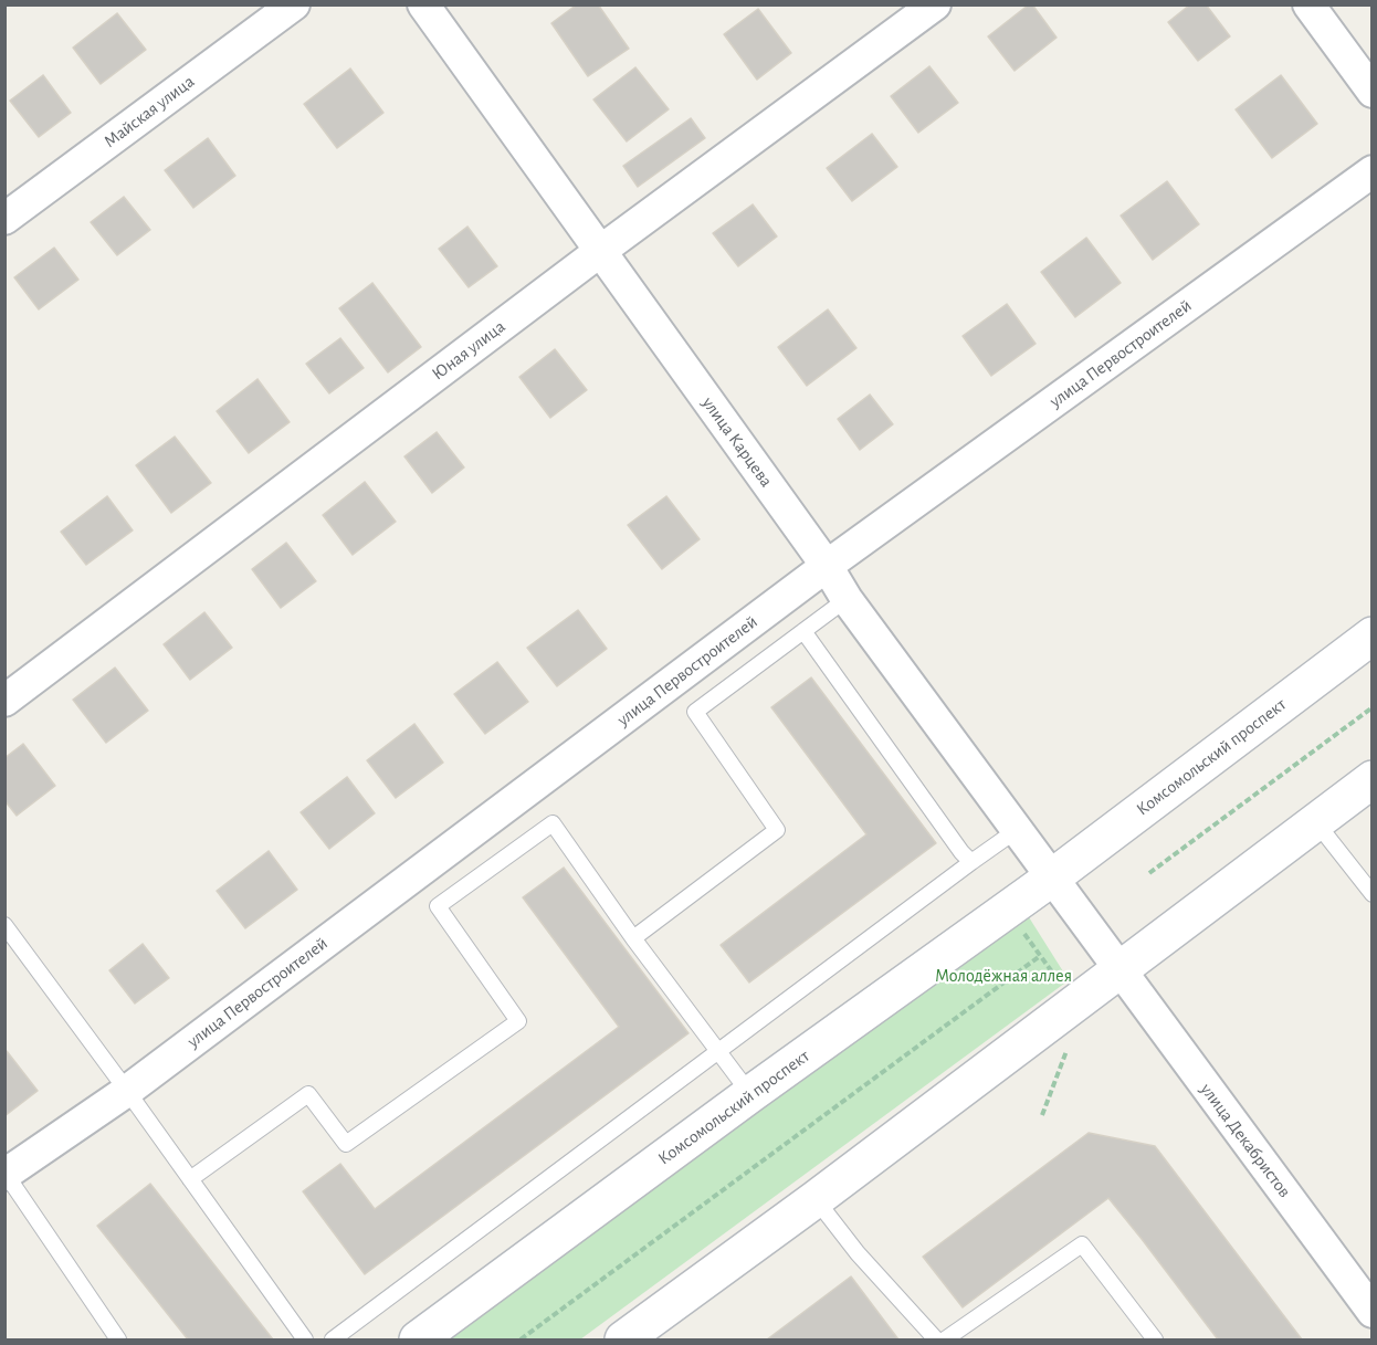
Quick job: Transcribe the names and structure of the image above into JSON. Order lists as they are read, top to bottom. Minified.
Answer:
{"streets":{"main road":["Комсомольский проспект"],"street":["Майская улица","Юная улица","улица Первостроителей","улица Карцева","улица Декабристов"]},"crossings":[["Юная улица","улица Карцева"],["улица Первостроителей","улица Карцева"],["улица Карцева","Комсомольский проспект"]],"parks":["Молодёжная аллея"]}
